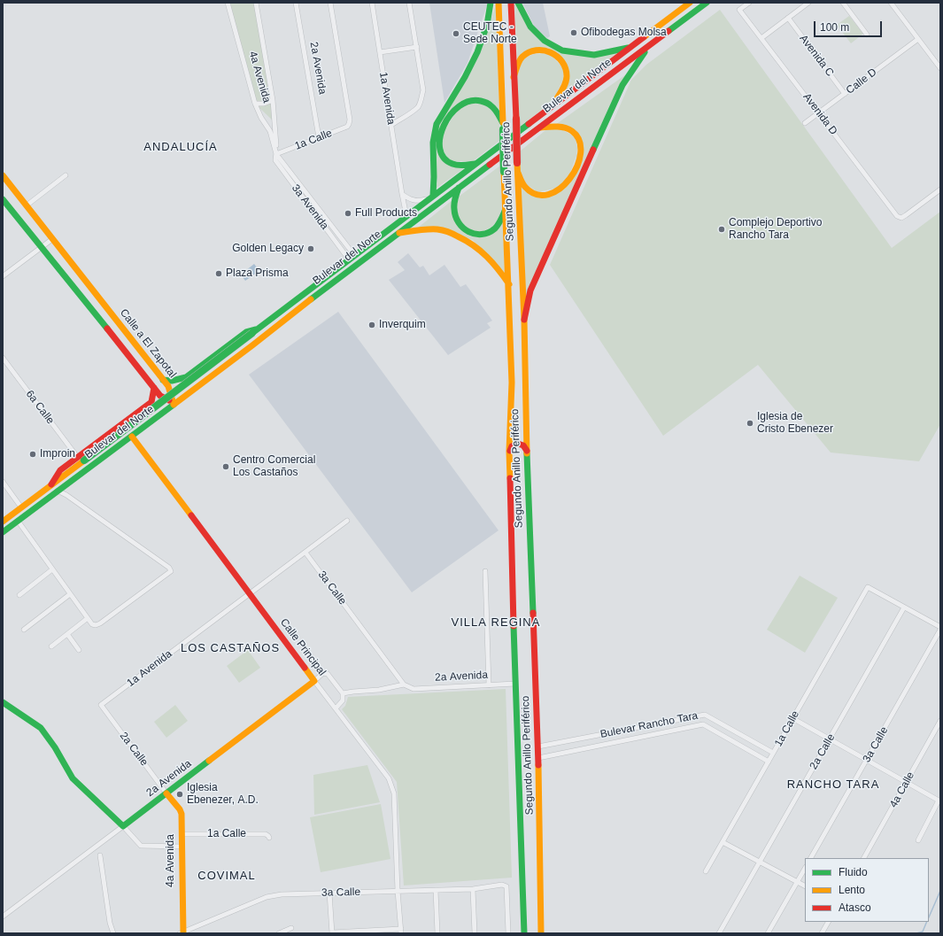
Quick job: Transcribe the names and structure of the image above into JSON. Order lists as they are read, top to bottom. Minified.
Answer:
{"streets":{"main road":["2a Avenida","4a Avenida","Bulevar del Norte","Segundo Anillo Periférico","Calle a El Zapotal","Calle Principal"],"street":["Avenida C","Calle D","1a Avenida","Avenida D","1a Calle","3a Avenida","6a Calle","3a Calle","Bulevar Rancho Tara","2a Calle","4a Calle"]},"crossings":[["Avenida C","Calle D"],["2a Avenida","4a Avenida"],["2a Avenida","1a Calle"],["2a Avenida","Segundo Anillo Periférico"],["2a Avenida","3a Calle"],["2a Avenida","Calle Principal"],["2a Avenida","2a Calle"],["4a Avenida","1a Calle"],["4a Avenida","3a Avenida"],["4a Avenida","3a Calle"],["4a Avenida","2a Calle"],["Calle D","Avenida D"],["Bulevar del Norte","1a Avenida"],["Bulevar del Norte","3a Avenida"],["Bulevar del Norte","6a Calle"],["Bulevar del Norte","Calle Principal"],["1a Avenida","3a Calle"],["1a Avenida","Calle Principal"],["1a Avenida","2a Calle"],["1a Calle","3a Avenida"],["1a Calle","Bulevar Rancho Tara"],["1a Calle","2a Calle"],["Segundo Anillo Periférico","Bulevar Rancho Tara"],["3a Calle","Calle Principal"]],"districts":["ANDALUCÍA","VILLA REGINA","LOS CASTAÑOS","RANCHO TARA","COVIMAL"],"places":["Ofibodegas Molsa","CEUTEC - Sede Norte","Full Products","Complejo Deportivo Rancho Tara","Golden Legacy","Plaza Prisma","Inverquim","Iglesia de Cristo Ebenezer","Improin","Centro Comercial Los Castaños","Iglesia Ebenezer, A.D."],"legend":["Fluido","Lento","Atasco"],"scale_bar":"100 m"}
